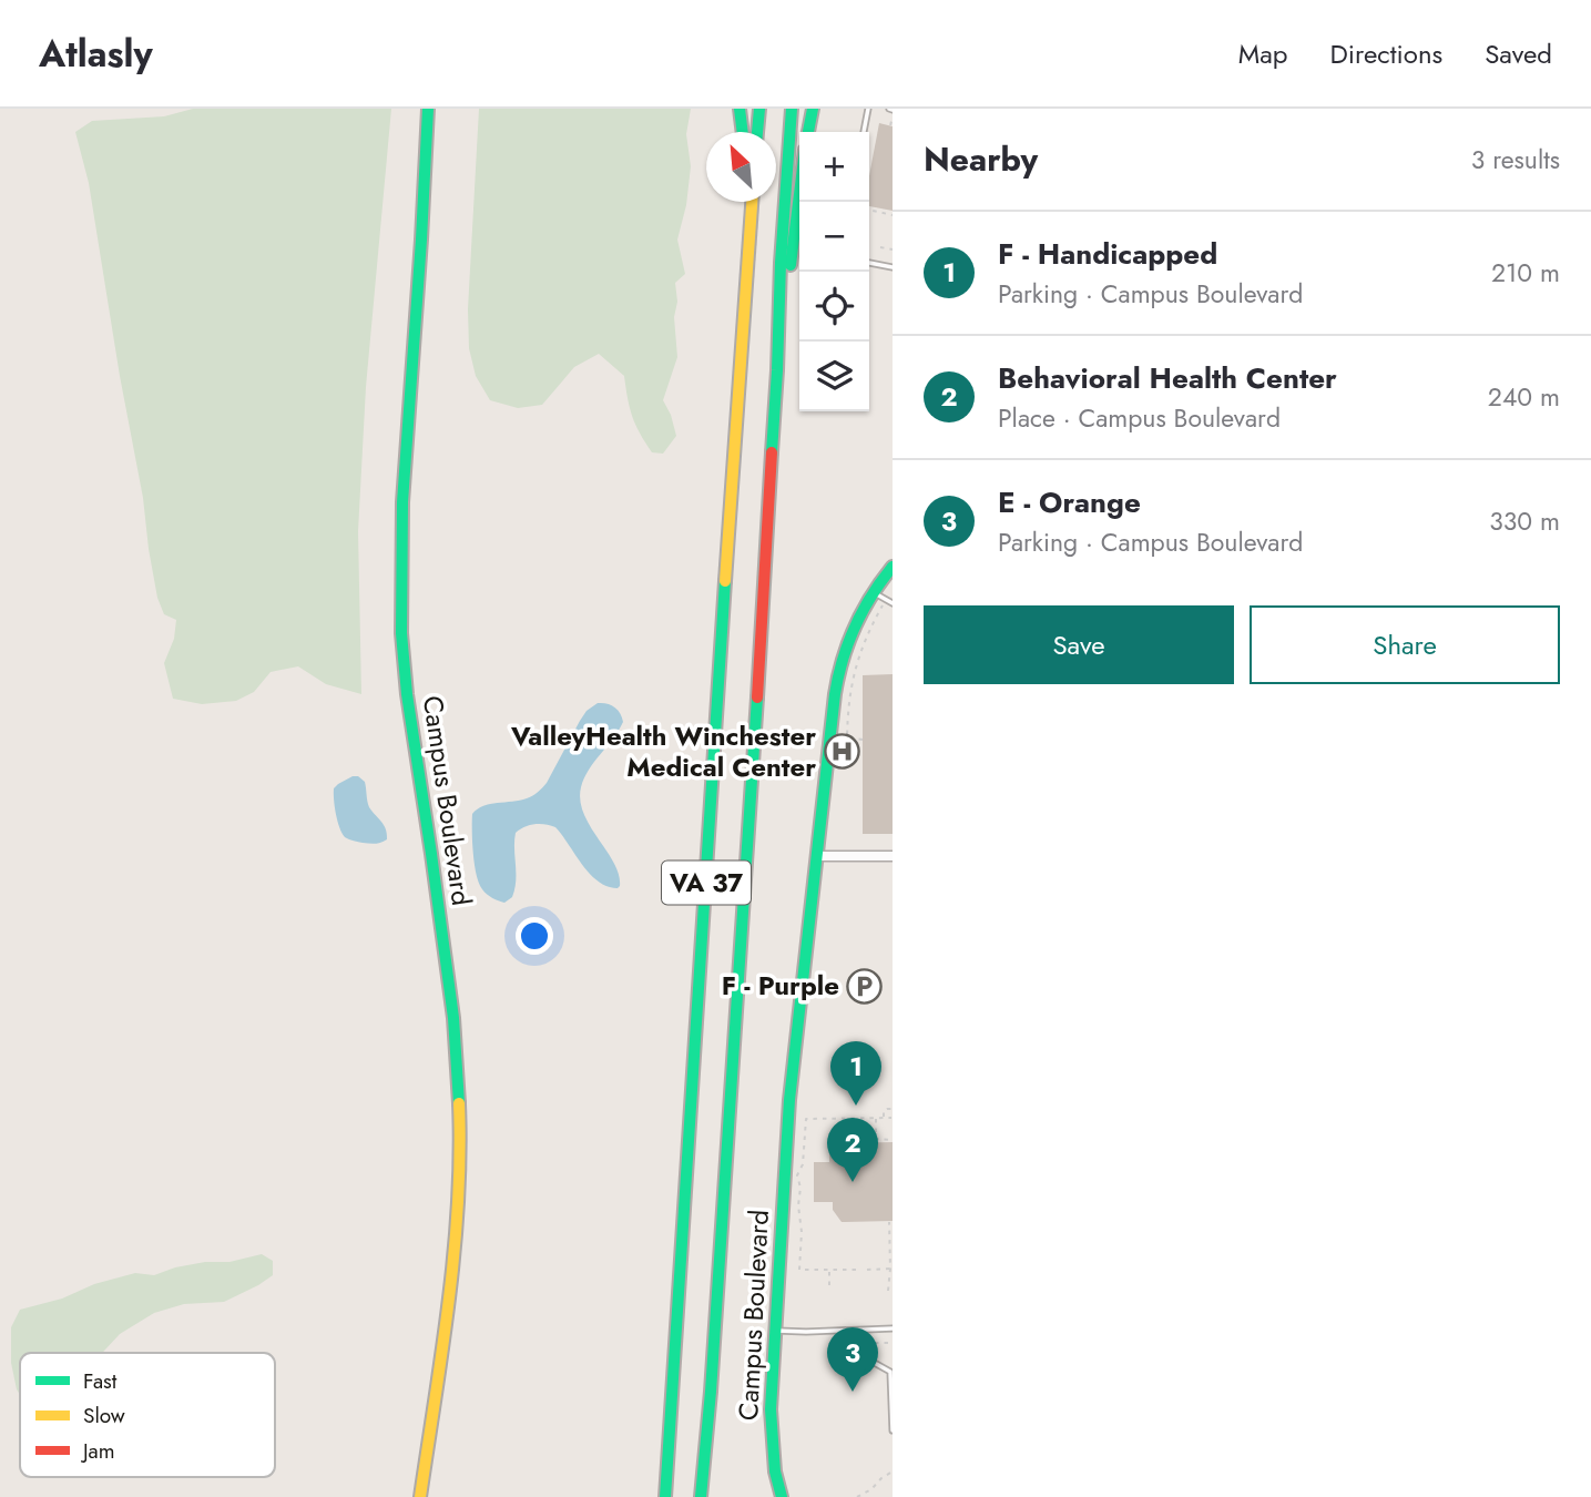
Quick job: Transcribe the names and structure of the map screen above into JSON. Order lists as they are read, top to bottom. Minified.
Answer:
{"streets":{"main road":["Campus Boulevard","VA 37"]},"places":{"hospital":["ValleyHealth Winchester Medical Center"],"parking":["F - Purple"]},"legend":["Fast","Slow","Jam"],"north":"top left","page":{"header":"Atlasly","nav":["Map","Directions","Saved"],"heading":["Nearby","3 results"],"map_buttons":["+","−"],"list":[{"mark":"1","name":"F - Handicapped","note":"Parking · Campus Boulevard","value":"210 m"},{"mark":"2","name":"Behavioral Health Center","note":"Place · Campus Boulevard","value":"240 m"},{"mark":"3","name":"E - Orange","note":"Parking · Campus Boulevard","value":"330 m"}],"buttons":["Save","Share"],"pins":["1","2","3"]}}
